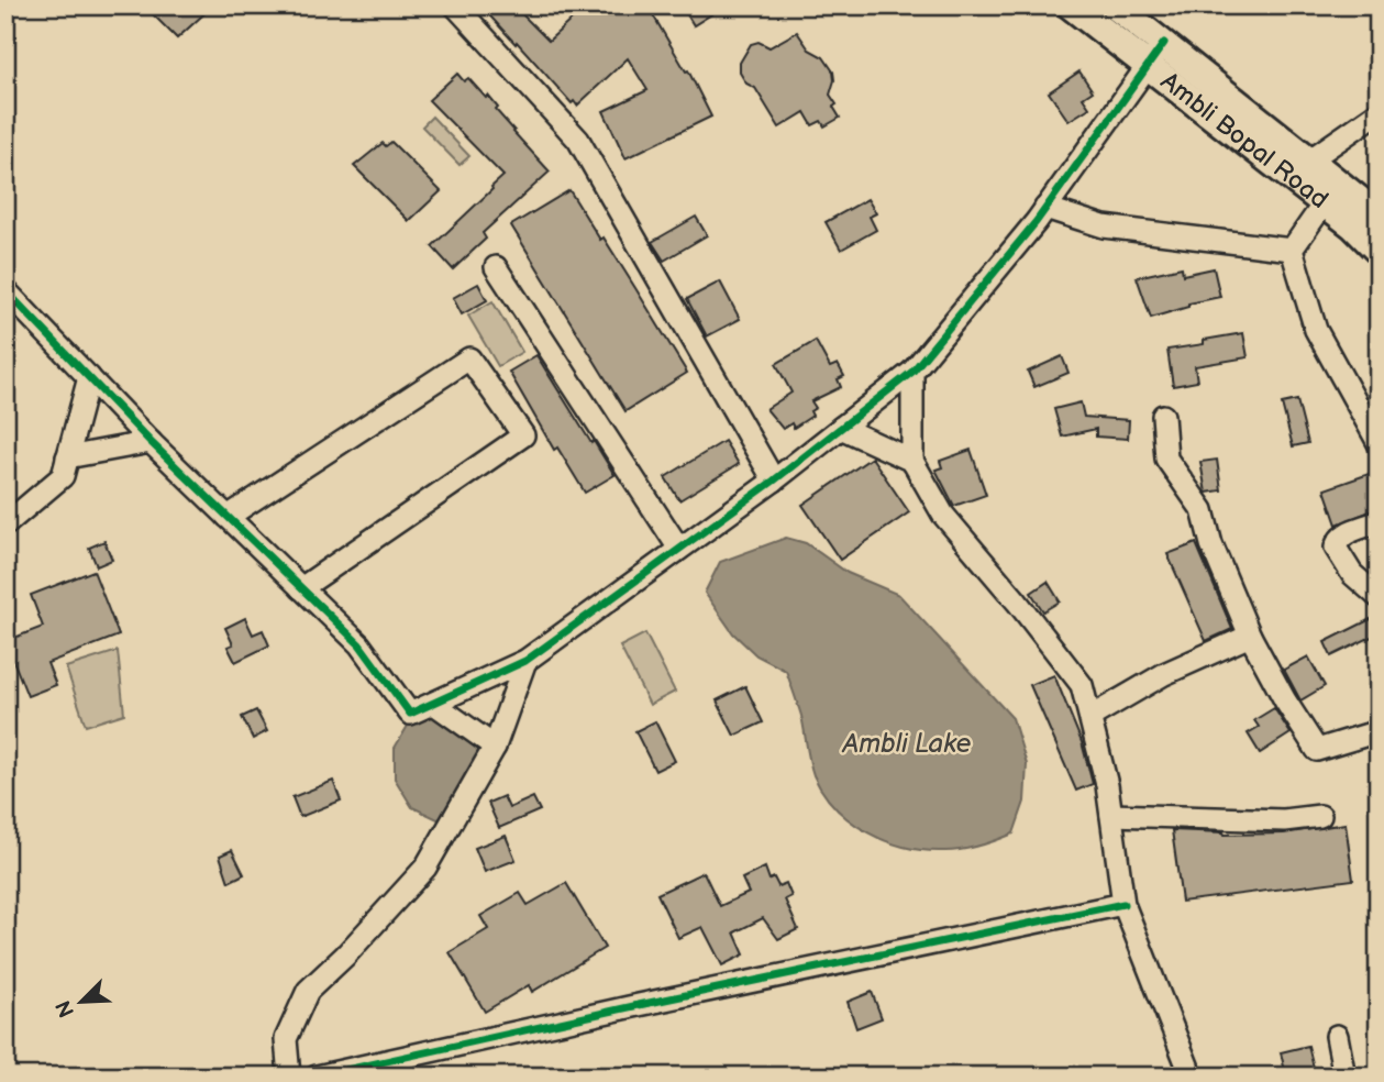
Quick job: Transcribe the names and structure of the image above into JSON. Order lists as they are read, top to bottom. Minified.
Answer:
{"streets":{"street":["Ambli Bopal Road"]},"water":["Ambli Lake"],"north":"bottom left"}
